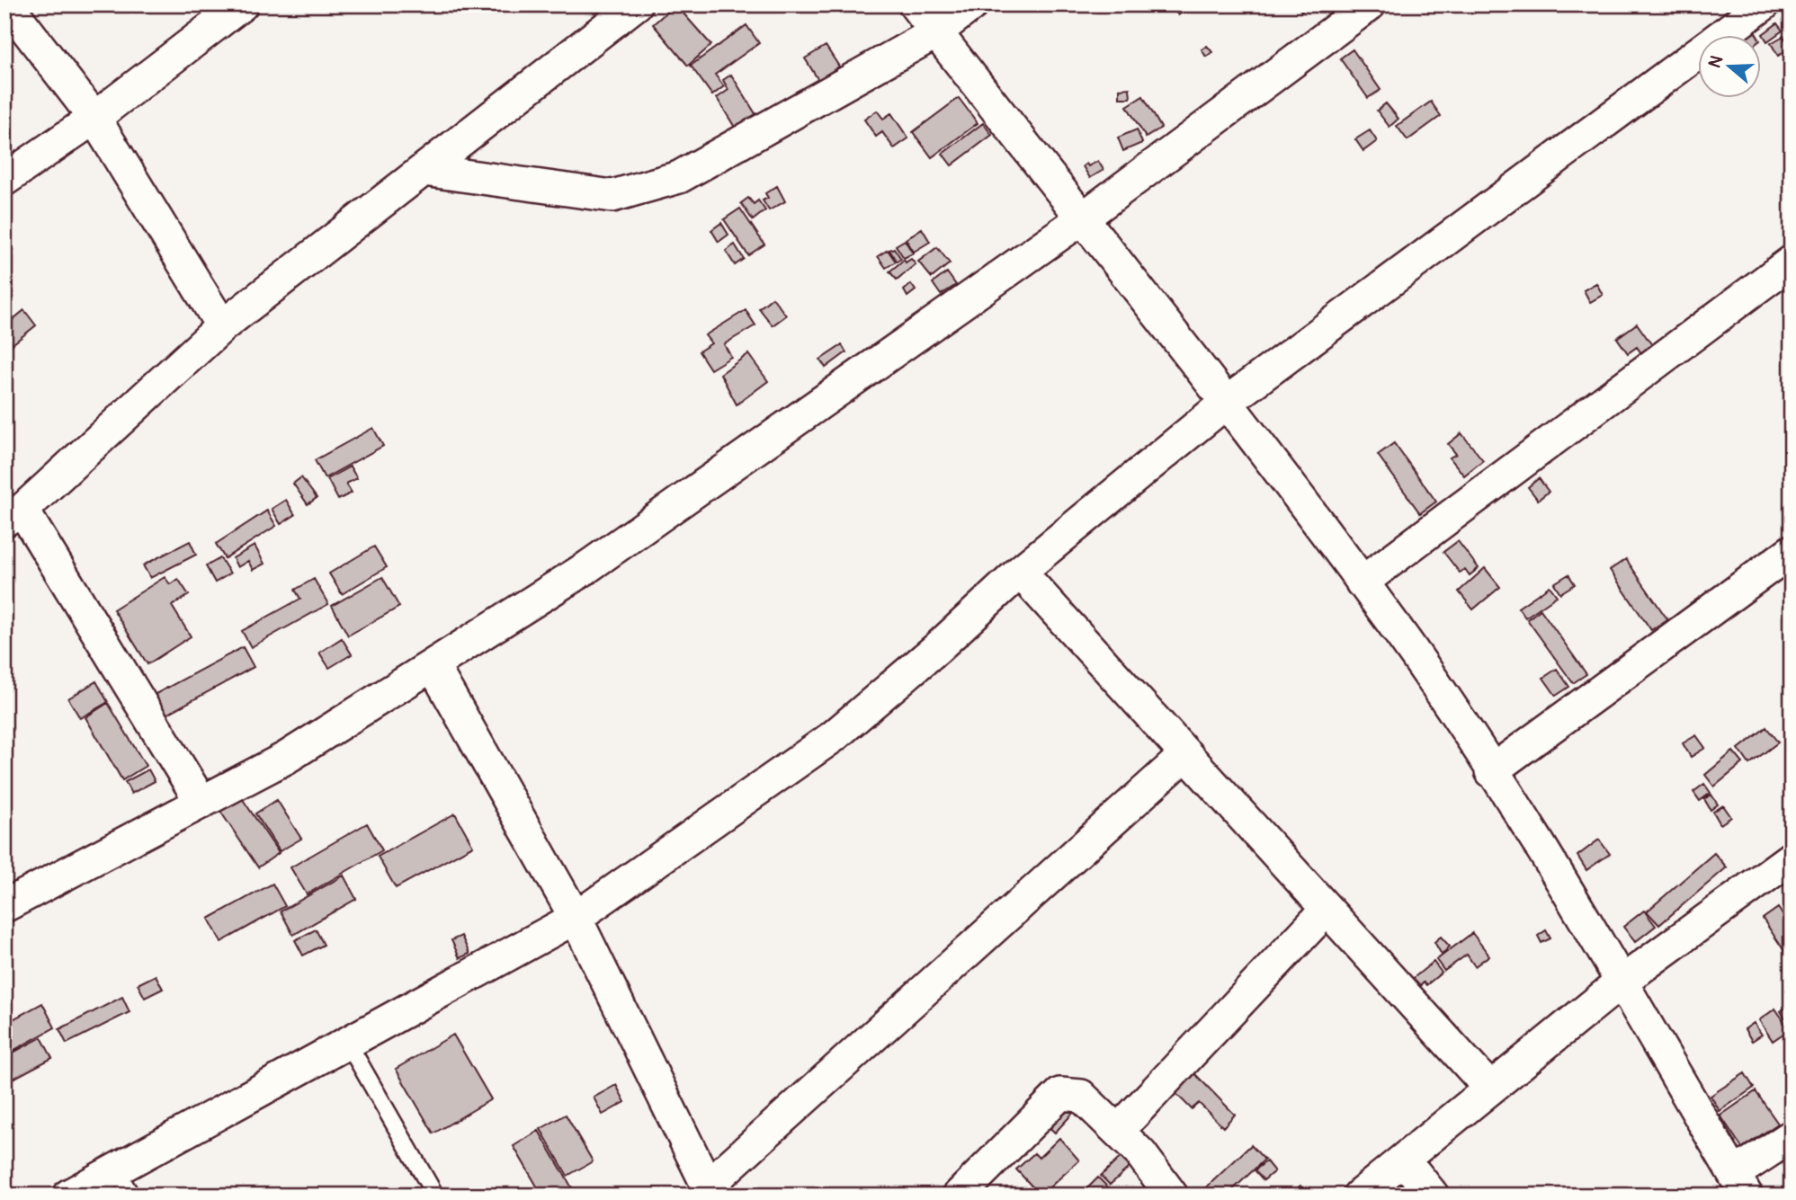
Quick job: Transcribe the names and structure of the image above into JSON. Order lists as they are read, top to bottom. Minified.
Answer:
{"north":"left"}
